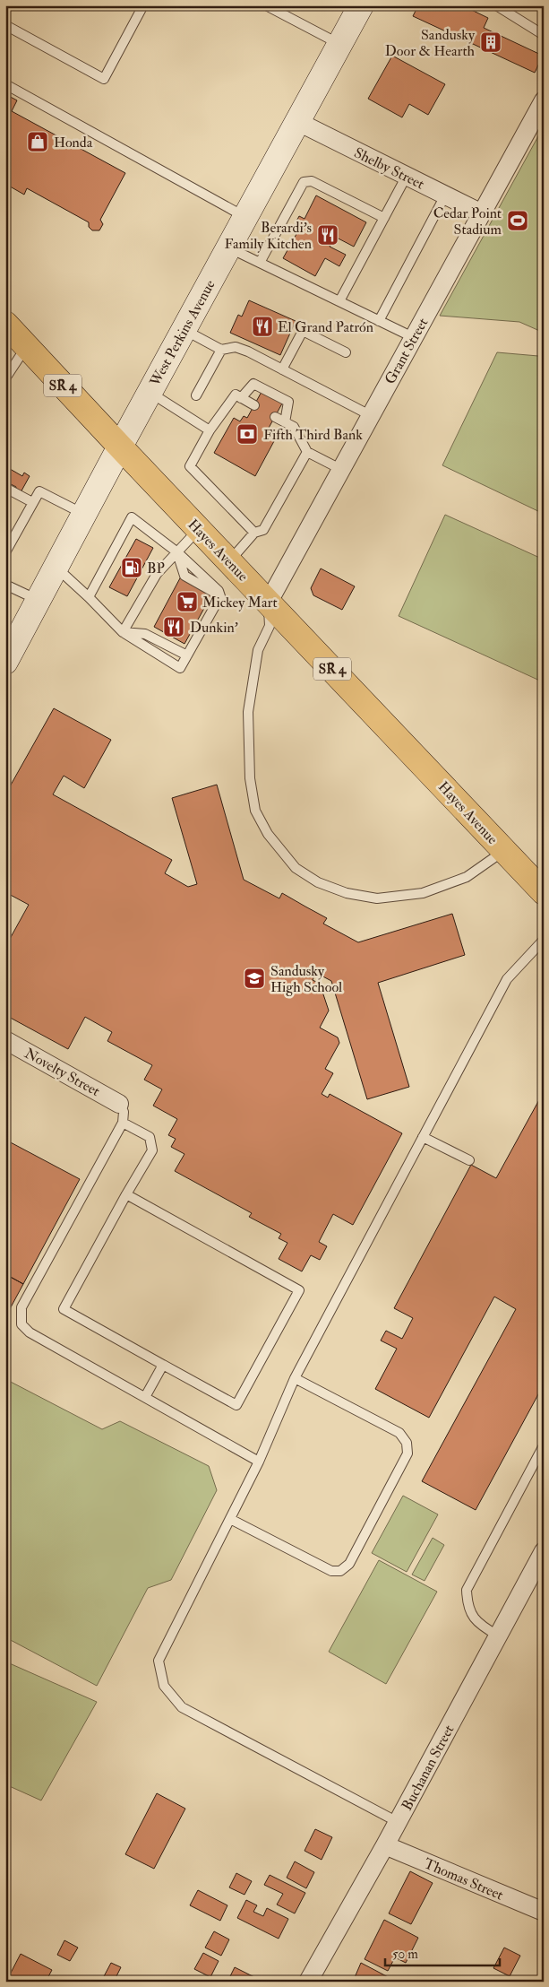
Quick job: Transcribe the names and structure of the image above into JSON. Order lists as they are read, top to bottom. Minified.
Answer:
{"streets":{"main road":["West Perkins Avenue","SR 4","Hayes Avenue"],"street":["Shelby Street","Grant Street","Novelty Street","Buchanan Street","Thomas Street"]},"crossings":[["Shelby Street","West Perkins Avenue"],["Shelby Street","Grant Street"],["West Perkins Avenue","Hayes Avenue"],["Grant Street","Hayes Avenue"],["Buchanan Street","Thomas Street"]],"places":{"building":["Sandusky Door & Hearth"],"shop":["Honda"],"sports":["Cedar Point Stadium"],"restaurant":["Berardi's Family Kitchen","El Grand Patrón","Dunkin'"],"bank":["Fifth Third Bank"],"fuel station":["BP"],"supermarket":["Mickey Mart"],"school or university":["Sandusky High School"]},"scale_bar":"50 m"}
